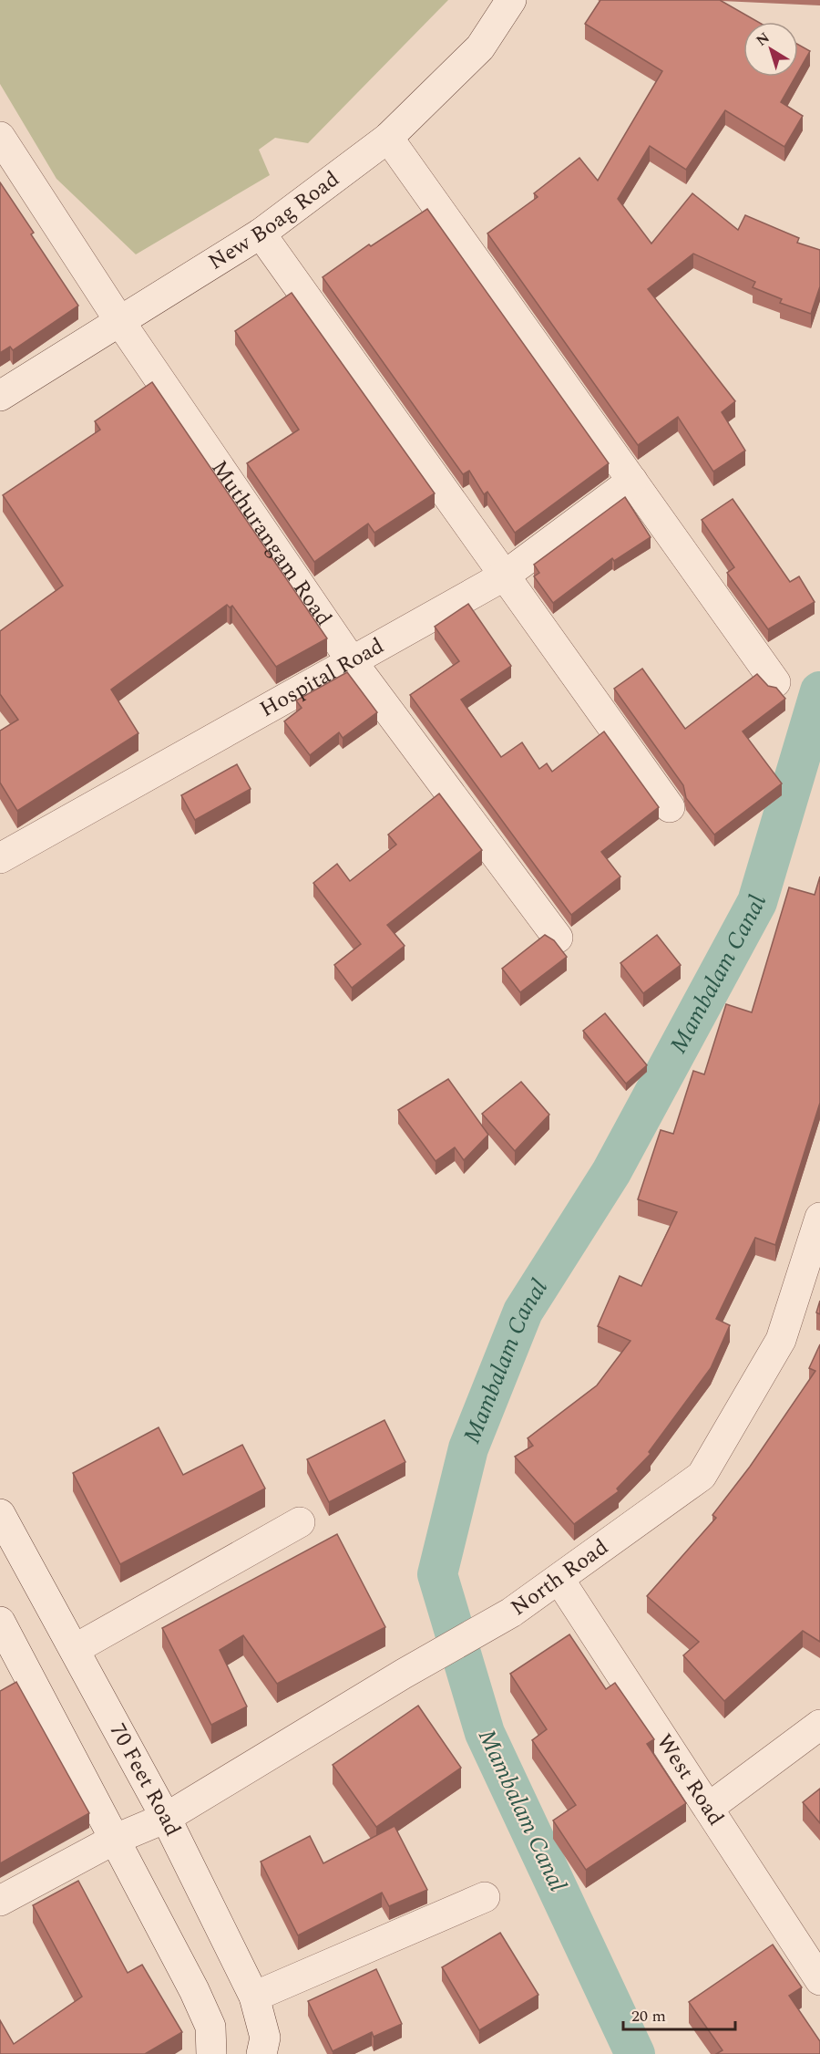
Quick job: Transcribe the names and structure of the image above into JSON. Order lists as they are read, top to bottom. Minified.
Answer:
{"streets":{"street":["New Boag Road","Muthurangam Road","Hospital Road","North Road","70 Feet Road","West Road"]},"crossings":[["New Boag Road","Muthurangam Road"],["Muthurangam Road","Hospital Road"],["North Road","70 Feet Road"],["North Road","West Road"]],"water":["Mambalam Canal"],"scale_bar":"20 m","north":"top left"}
